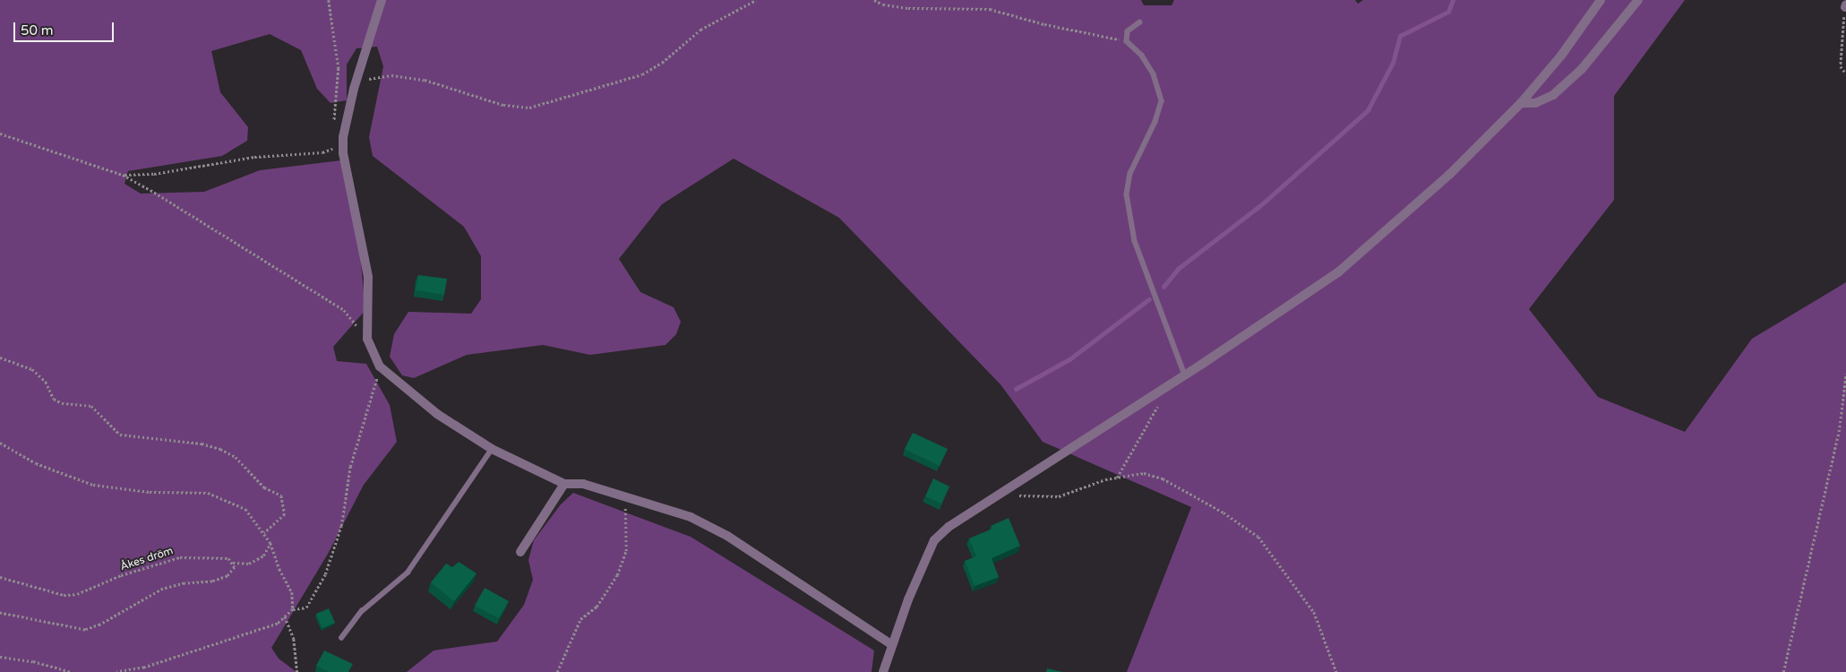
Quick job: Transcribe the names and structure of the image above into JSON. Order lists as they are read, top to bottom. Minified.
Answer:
{"streets":{"path":["Åkes dröm"]},"scale_bar":"50 m"}
